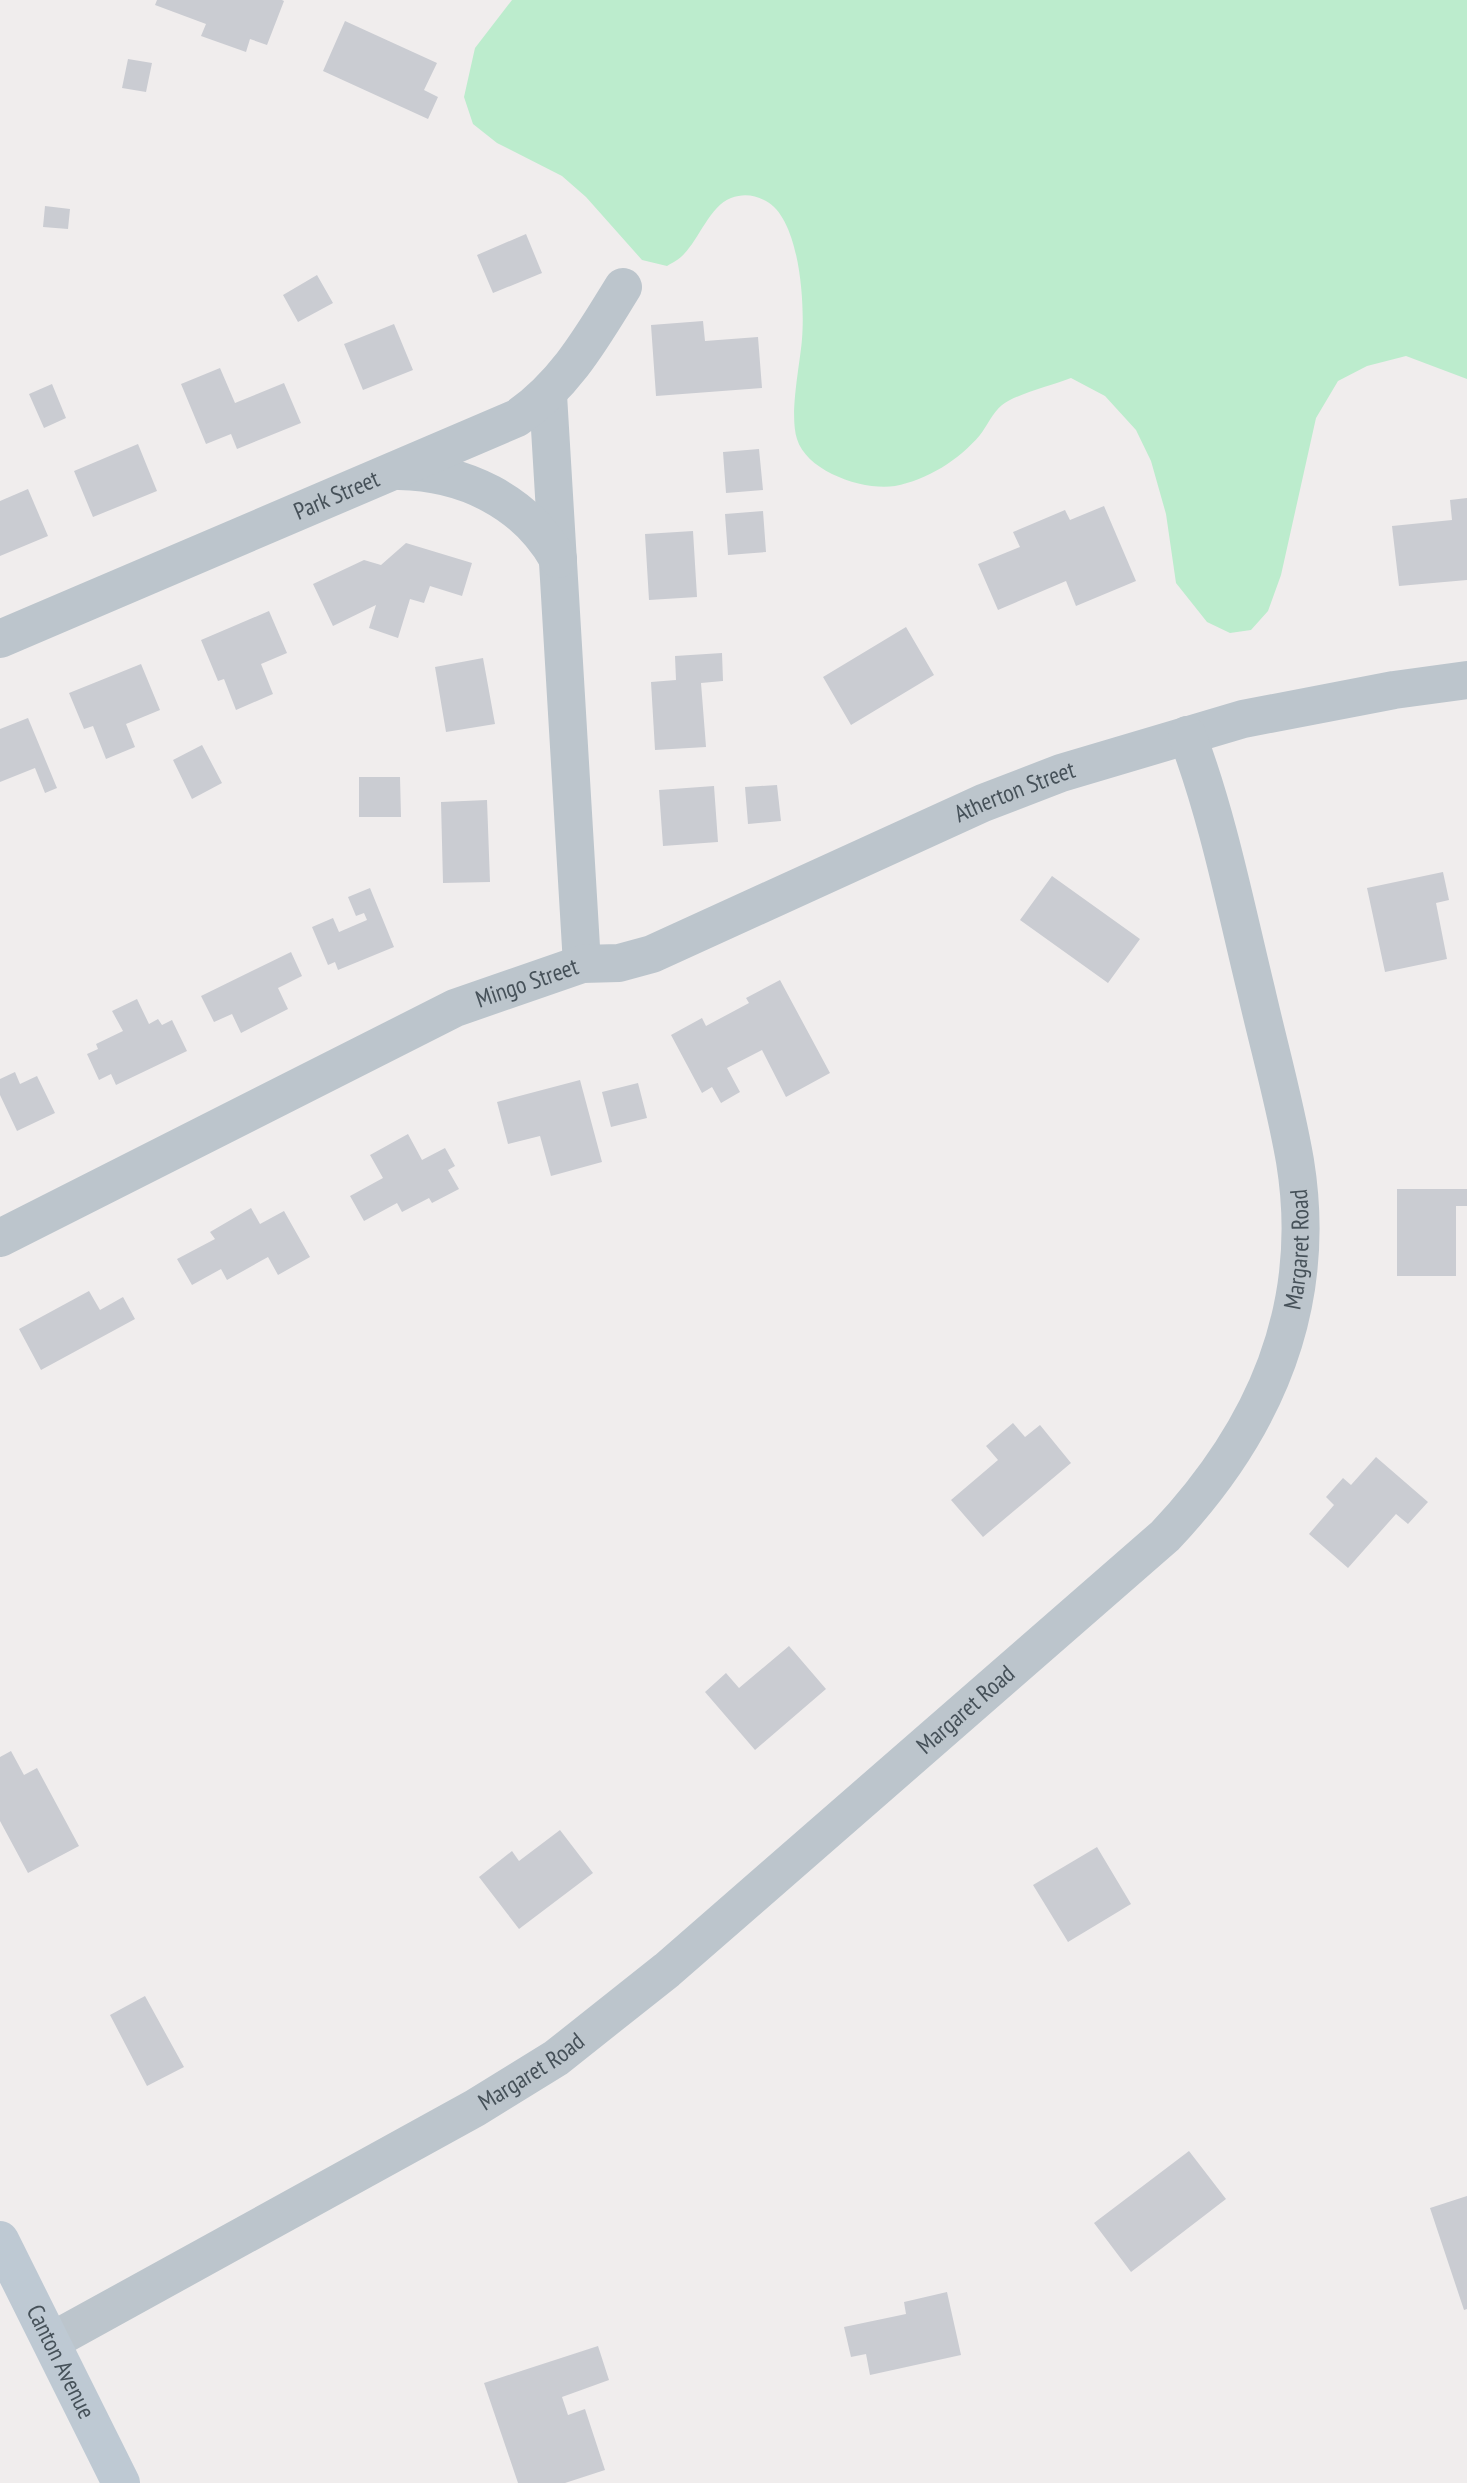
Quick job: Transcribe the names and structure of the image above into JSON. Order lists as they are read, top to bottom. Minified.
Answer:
{"streets":{"main road":["Canton Avenue"],"street":["Park Street","Atherton Street","Mingo Street","Margaret Road"]},"crossings":[["Park Street","Mingo Street"],["Atherton Street","Mingo Street"],["Atherton Street","Margaret Road"],["Margaret Road","Canton Avenue"]]}
